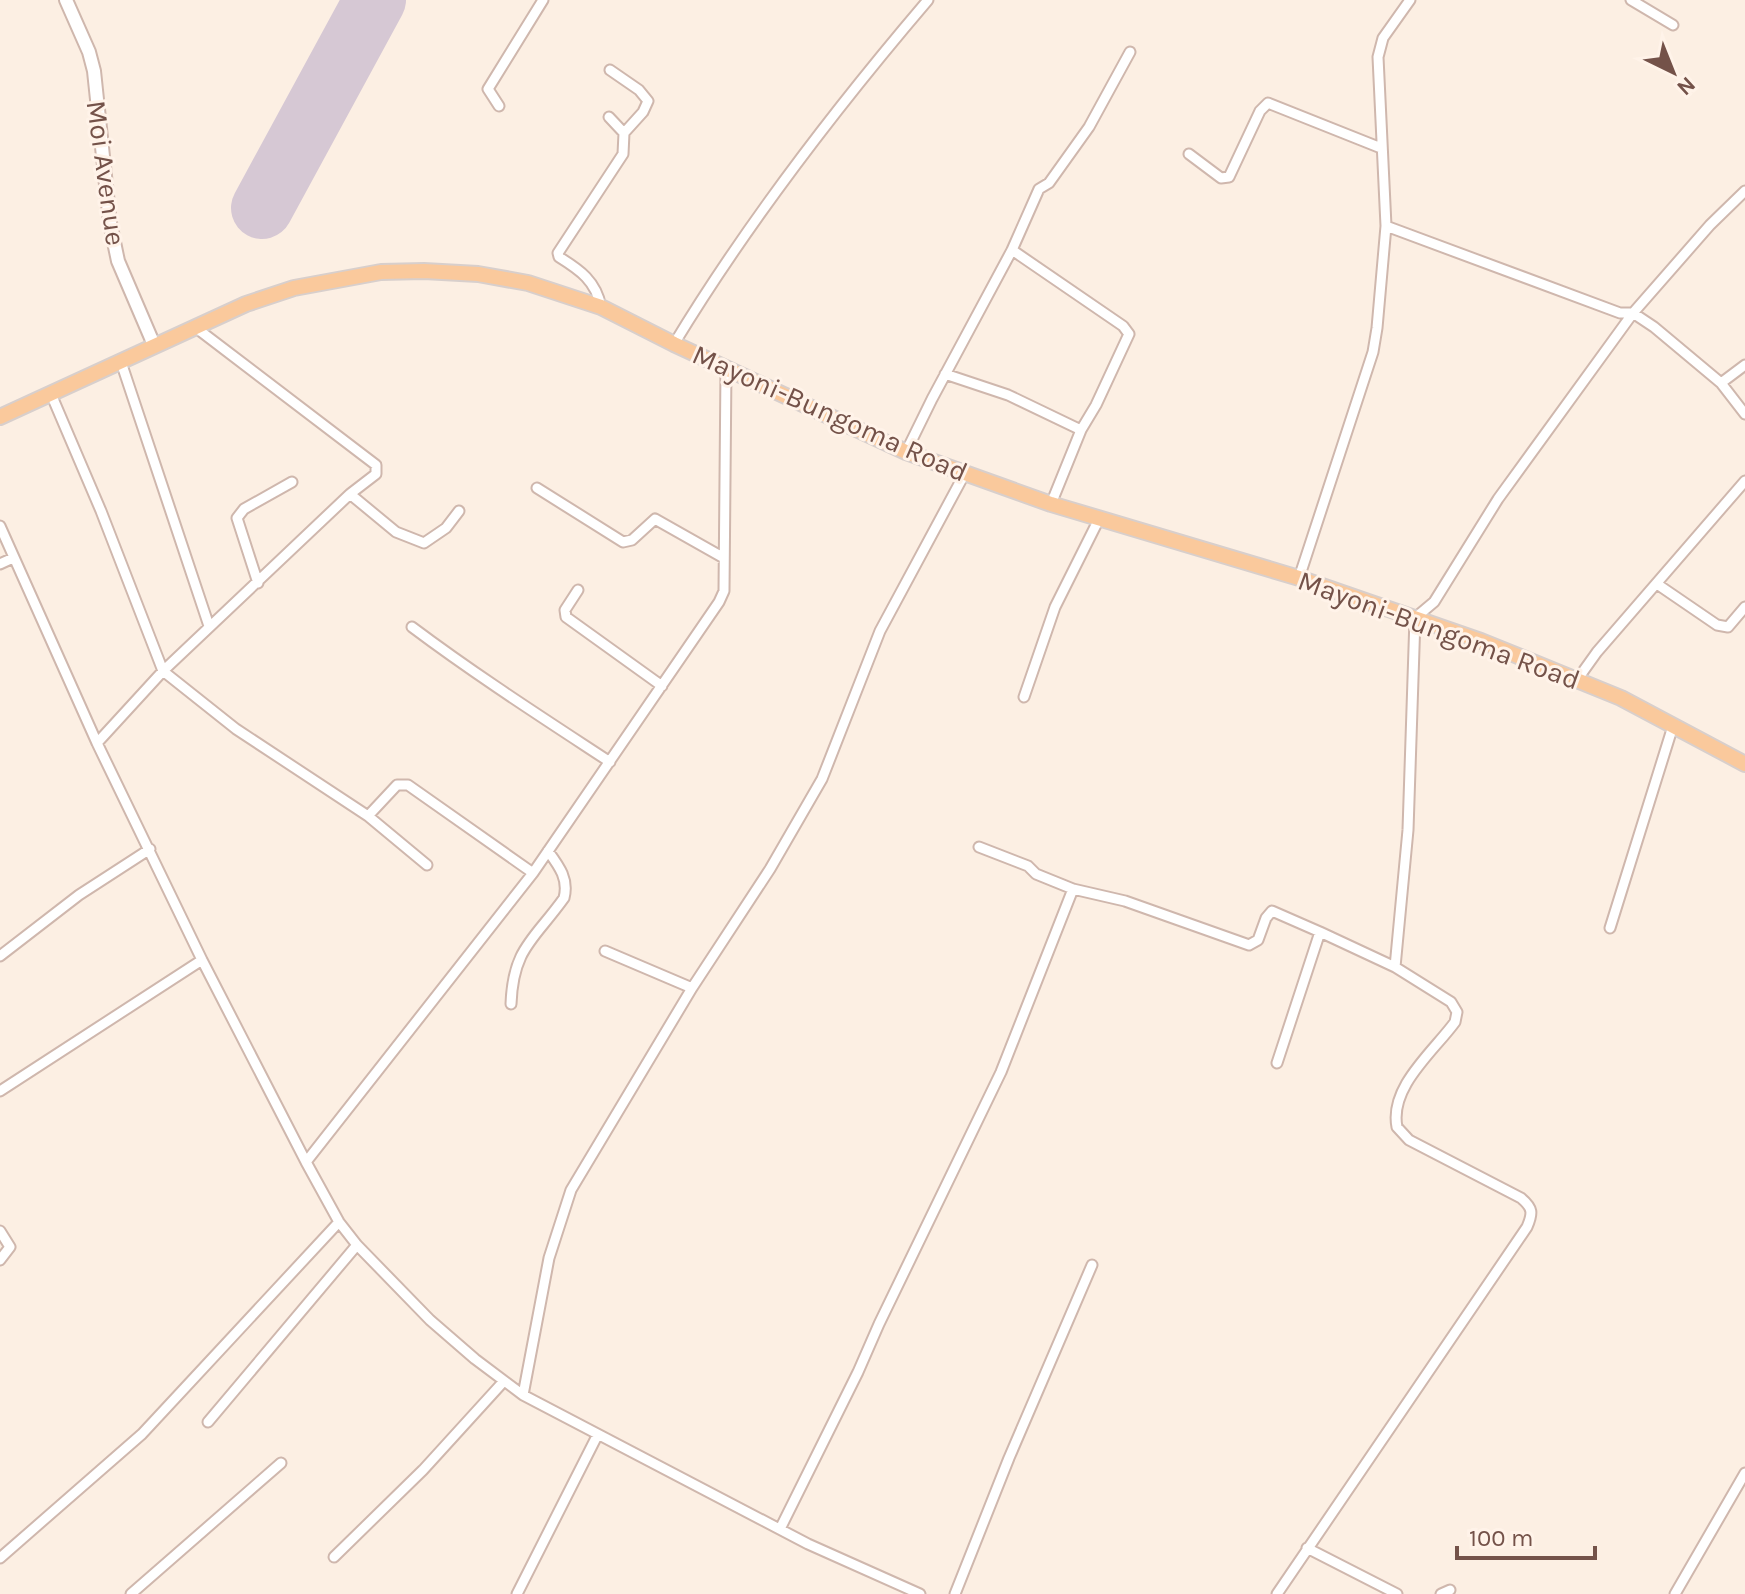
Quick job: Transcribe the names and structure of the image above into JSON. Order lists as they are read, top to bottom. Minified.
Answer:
{"streets":{"main road":["Mayoni-Bungoma Road"],"street":["Moi Avenue"]},"crossings":[["Moi Avenue","Mayoni-Bungoma Road"]],"scale_bar":"100 m","north":"bottom right"}
